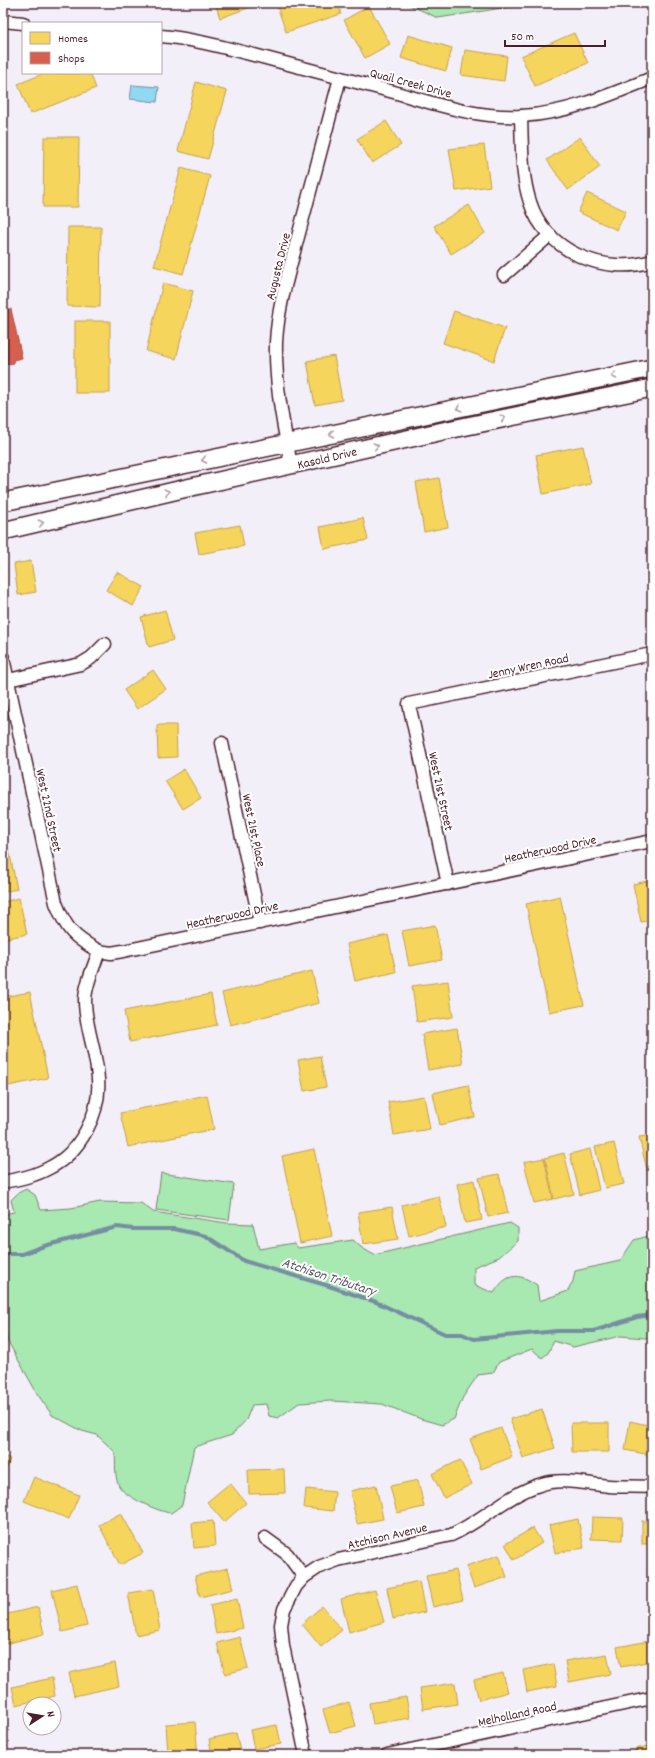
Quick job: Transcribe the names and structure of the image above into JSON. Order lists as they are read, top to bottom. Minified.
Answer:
{"streets":{"main road":["Kasold Drive"],"street":["Quail Creek Drive","Augusta Drive","Jenny Wren Road","West 21st Street","West 22nd Street","West 21st Place","Heatherwood Drive","Atchison Avenue","Melholland Road"]},"crossings":[["Quail Creek Drive","Augusta Drive"],["Augusta Drive","Kasold Drive"],["Jenny Wren Road","West 21st Street"],["West 21st Street","Heatherwood Drive"],["West 22nd Street","Heatherwood Drive"],["West 21st Place","Heatherwood Drive"]],"water":["Atchison Tributary"],"legend":["Homes","Shops"],"scale_bar":"50 m","north":"right"}
